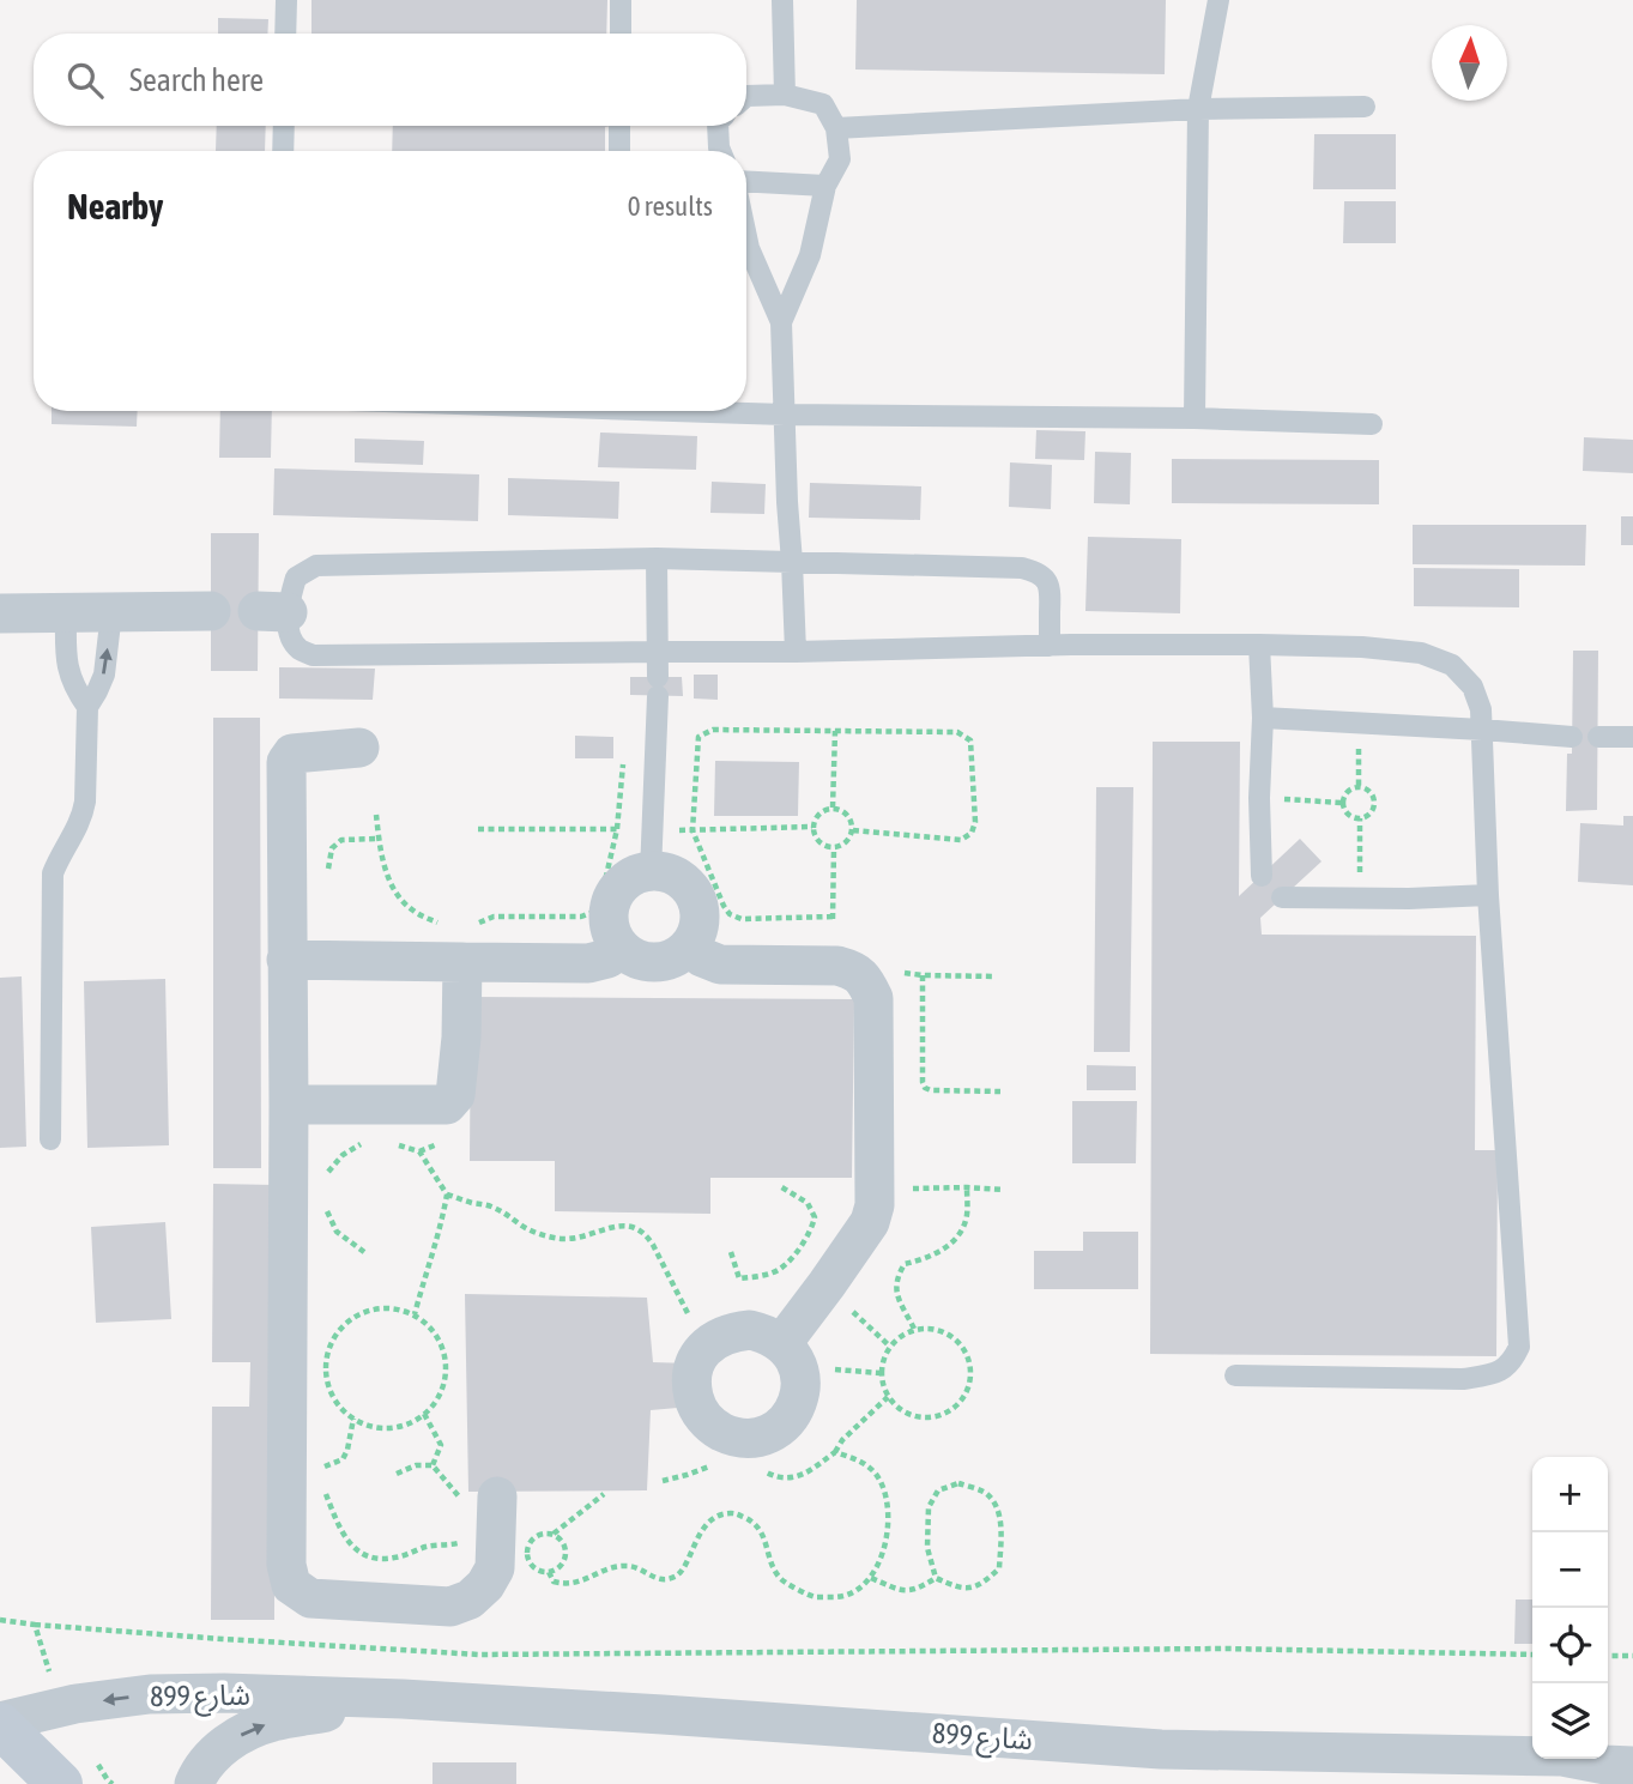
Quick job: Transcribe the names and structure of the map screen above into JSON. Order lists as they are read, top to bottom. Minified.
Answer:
{"streets":{"street":["شارع 899"]},"north":"top","page":{"search":"Search here","heading":["Nearby","0 results"],"map_buttons":["+","−"]}}
